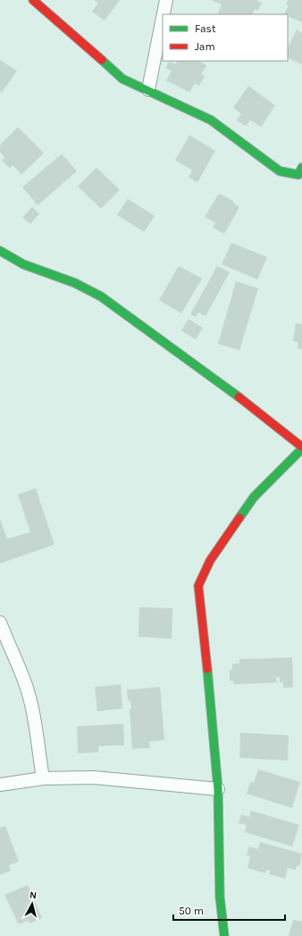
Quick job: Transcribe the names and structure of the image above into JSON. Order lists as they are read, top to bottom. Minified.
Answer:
{"legend":["Fast","Jam"],"scale_bar":"50 m","north":"top"}
